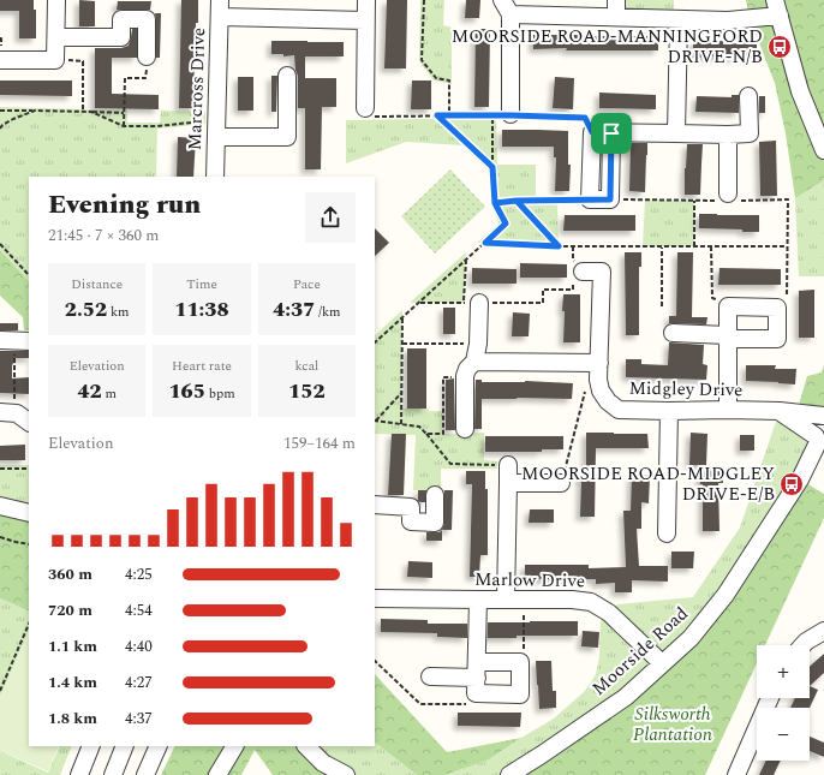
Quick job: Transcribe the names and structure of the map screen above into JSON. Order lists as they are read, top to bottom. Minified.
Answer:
{"streets":{"street":["Marcross Drive","Midgley Drive","Marlow Drive","Moorside Road"]},"crossings":[["Marlow Drive","Moorside Road"]],"parks":["Silksworth Plantation"],"places":{"bus stop":["MOORSIDE ROAD-MANNINGFORD DRIVE-N/B","MOORSIDE ROAD-MIDGLEY DRIVE-E/B"]},"page":{"heading":["Evening run","21:45 · 7 × 360 m"],"stats":[["Distance","2.52 km"],["Time","11:38"],["Pace","4:37 /km"],["Elevation","42 m"],["Heart rate","165 bpm"],["kcal","152"]],"chart":["Elevation","159–164 m"],"list":[{"name":"360 m","note":"4:25"},{"name":"720 m","note":"4:54"},{"name":"1.1 km","note":"4:40"},{"name":"1.4 km","note":"4:27"},{"name":"1.8 km","note":"4:37"}],"map_buttons":["+","−"]}}
